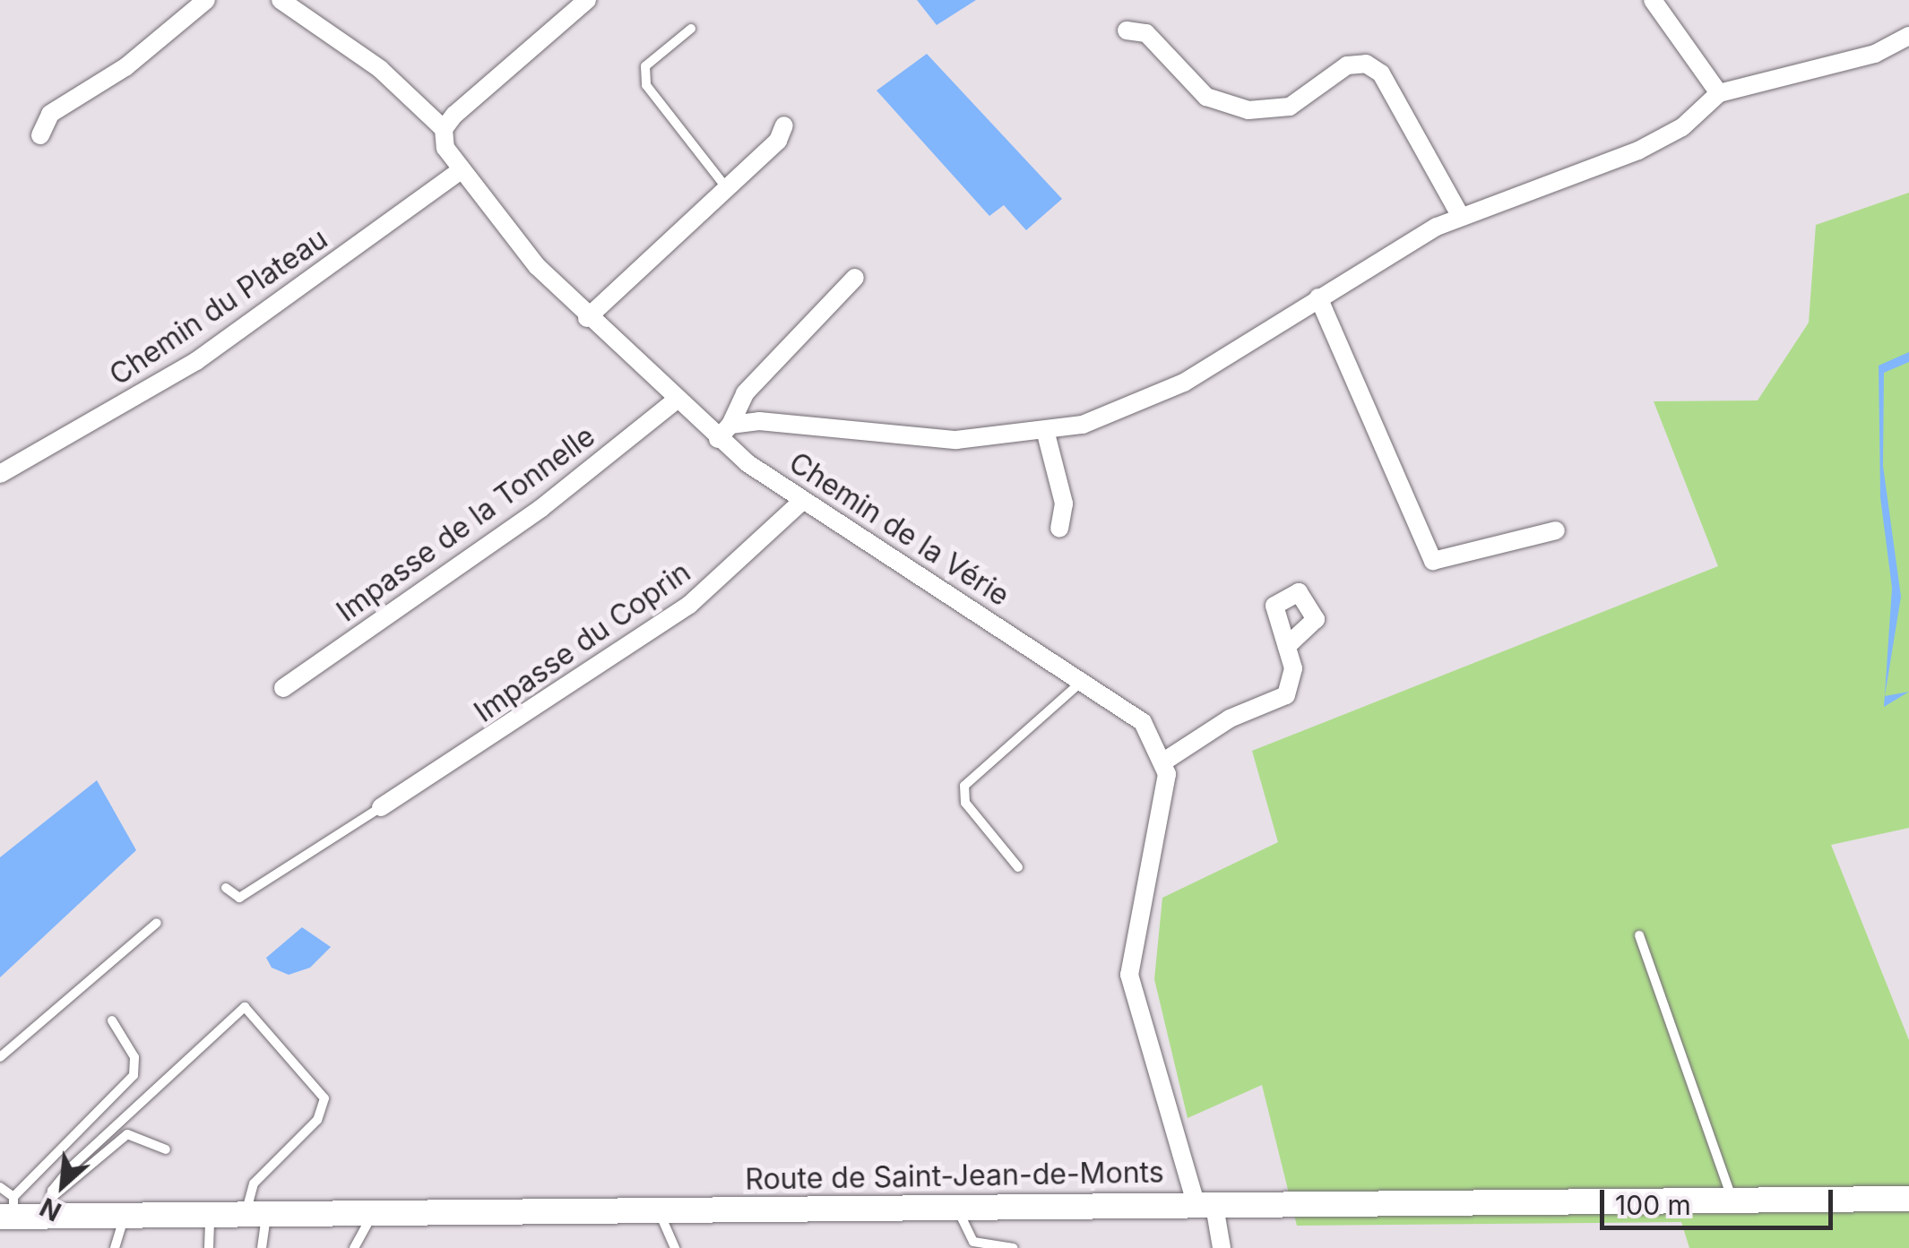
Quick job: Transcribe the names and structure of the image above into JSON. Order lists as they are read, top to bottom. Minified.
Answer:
{"streets":{"main road":["Route de Saint-Jean-de-Monts"],"street":["Chemin du Plateau","Impasse de la Tonnelle","Chemin de la Vérie","Impasse du Coprin"]},"crossings":[["Chemin du Plateau","Chemin de la Vérie"],["Impasse de la Tonnelle","Chemin de la Vérie"],["Chemin de la Vérie","Impasse du Coprin"]],"scale_bar":"100 m","north":"bottom left"}
